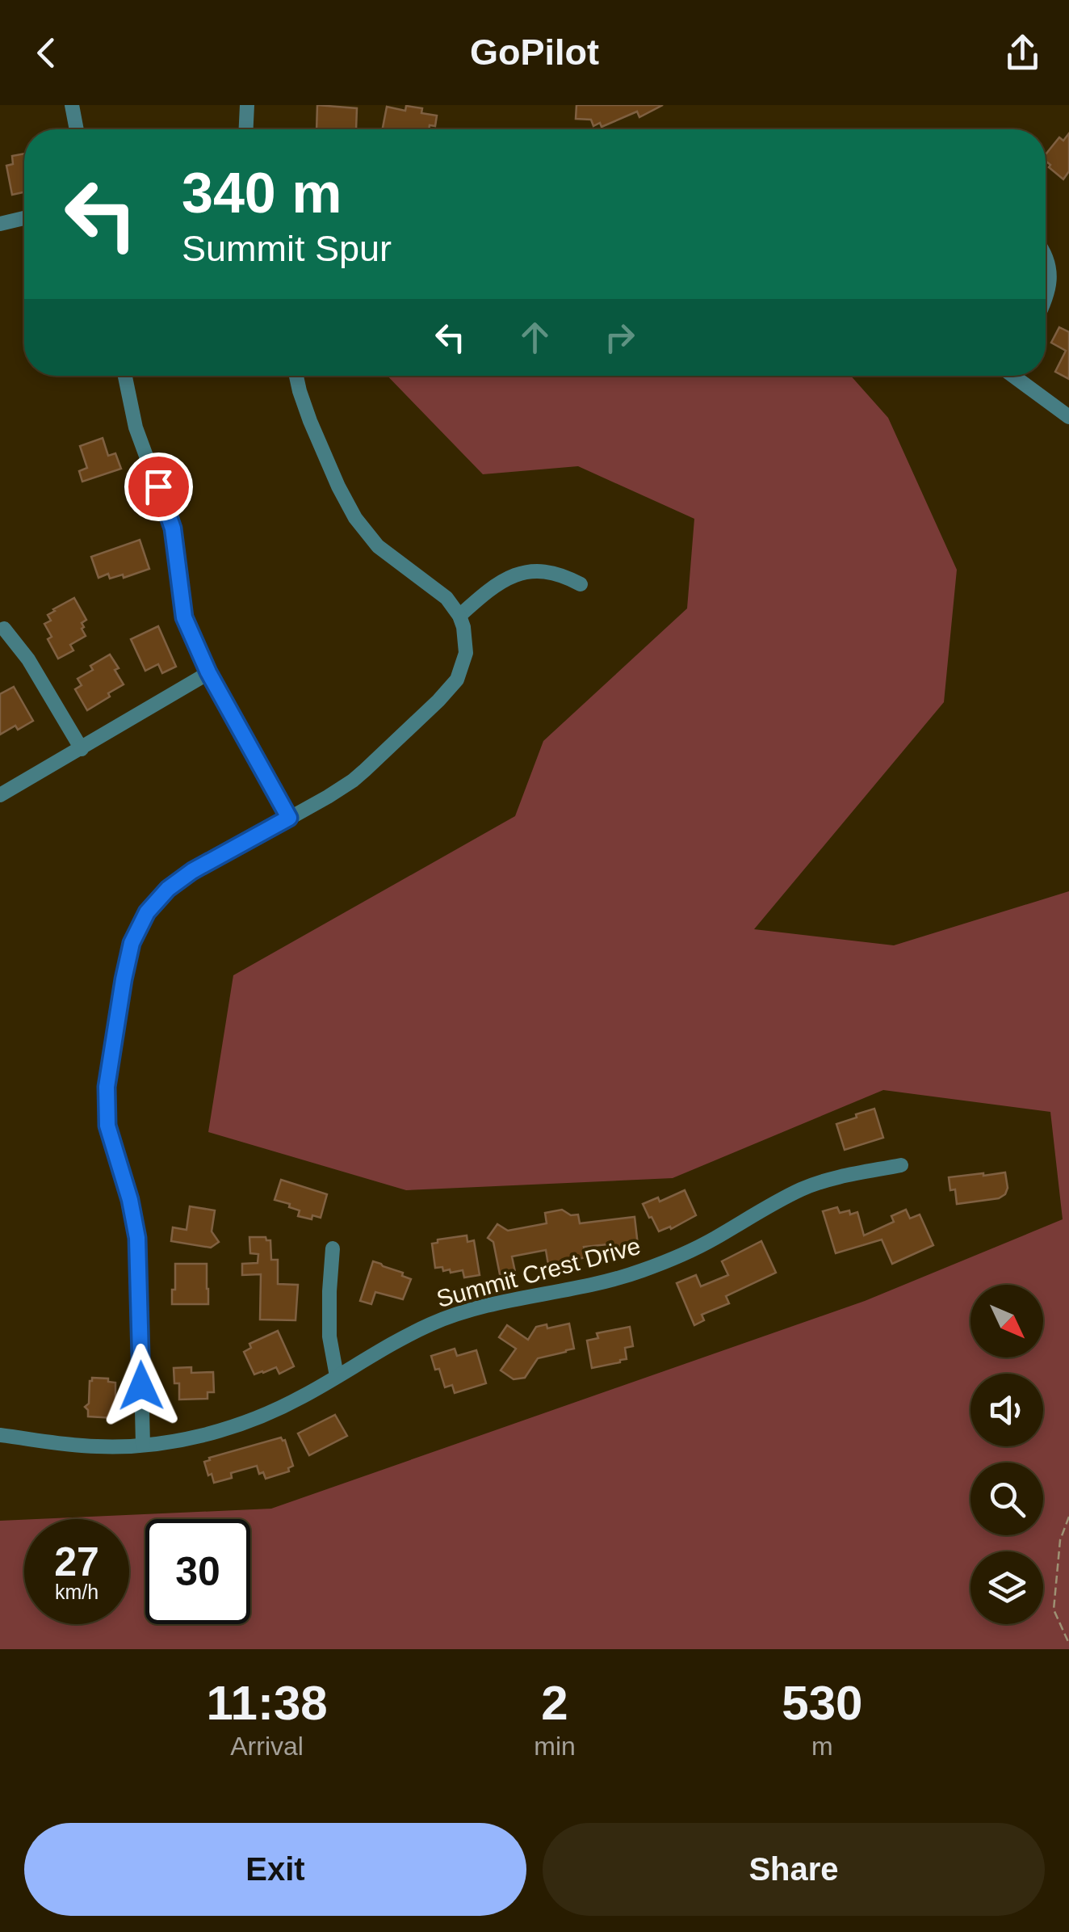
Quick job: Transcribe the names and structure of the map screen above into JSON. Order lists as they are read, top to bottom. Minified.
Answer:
{"streets":{"street":["Summit Crest Drive"]},"north":"bottom right","page":{"header":"GoPilot","turn":["340 m","Summit Spur"],"speed":"27 km/h","limit":"30","eta":["11:38","Arrival","2","min","530","m"],"buttons":["Exit","Share"]}}
